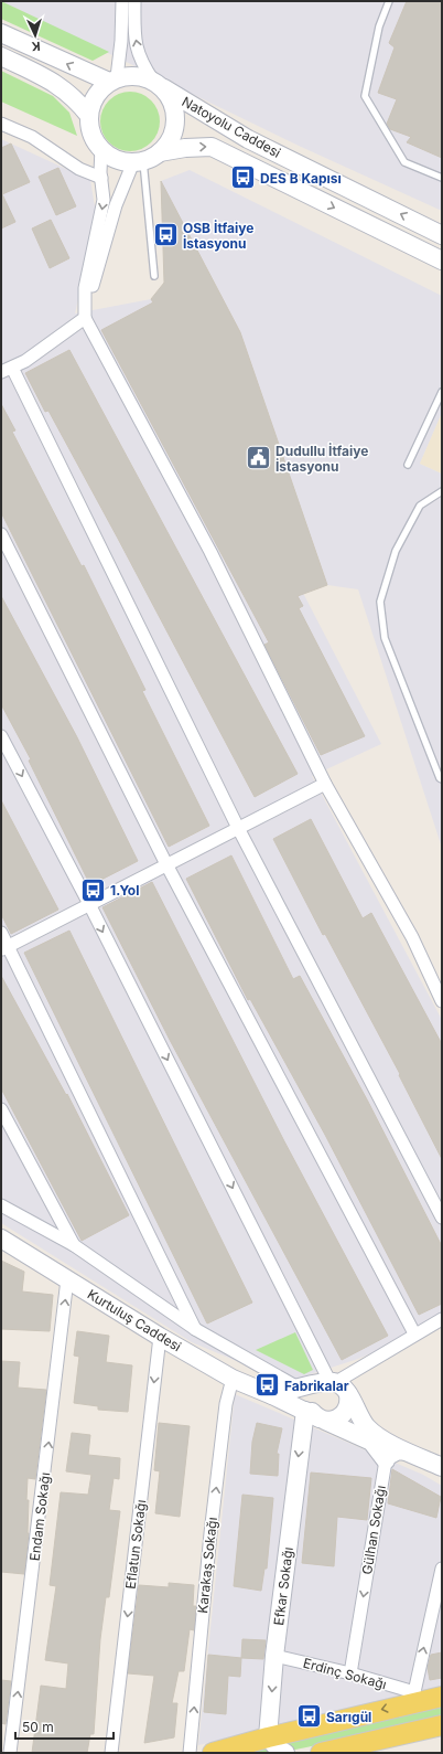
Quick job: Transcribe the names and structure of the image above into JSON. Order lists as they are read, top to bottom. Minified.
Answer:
{"streets":{"main road":["Natoyolu Caddesi","Kurtuluş Caddesi","Efkar Sokağı"],"street":["Endam Sokağı","Gülhan Sokağı","Eflatun Sokağı","Karakaş Sokağı","Erdinç Sokağı"]},"crossings":[["Kurtuluş Caddesi","Endam Sokağı"],["Kurtuluş Caddesi","Eflatun Sokağı"],["Kurtuluş Caddesi","Karakaş Sokağı"],["Kurtuluş Caddesi","Efkar Sokağı"],["Gülhan Sokağı","Erdinç Sokağı"],["Efkar Sokağı","Erdinç Sokağı"]],"one_way":["Endam Sokağı","Eflatun Sokağı","Karakaş Sokağı","Efkar Sokağı"],"places":{"bus stop":["DES B Kapısı","OSB İtfaiye İstasyonu","1.Yol","Fabrikalar","Sarıgül"],"public building":["Dudullu İtfaiye İstasyonu"]},"scale_bar":"50 m","north":"bottom"}
